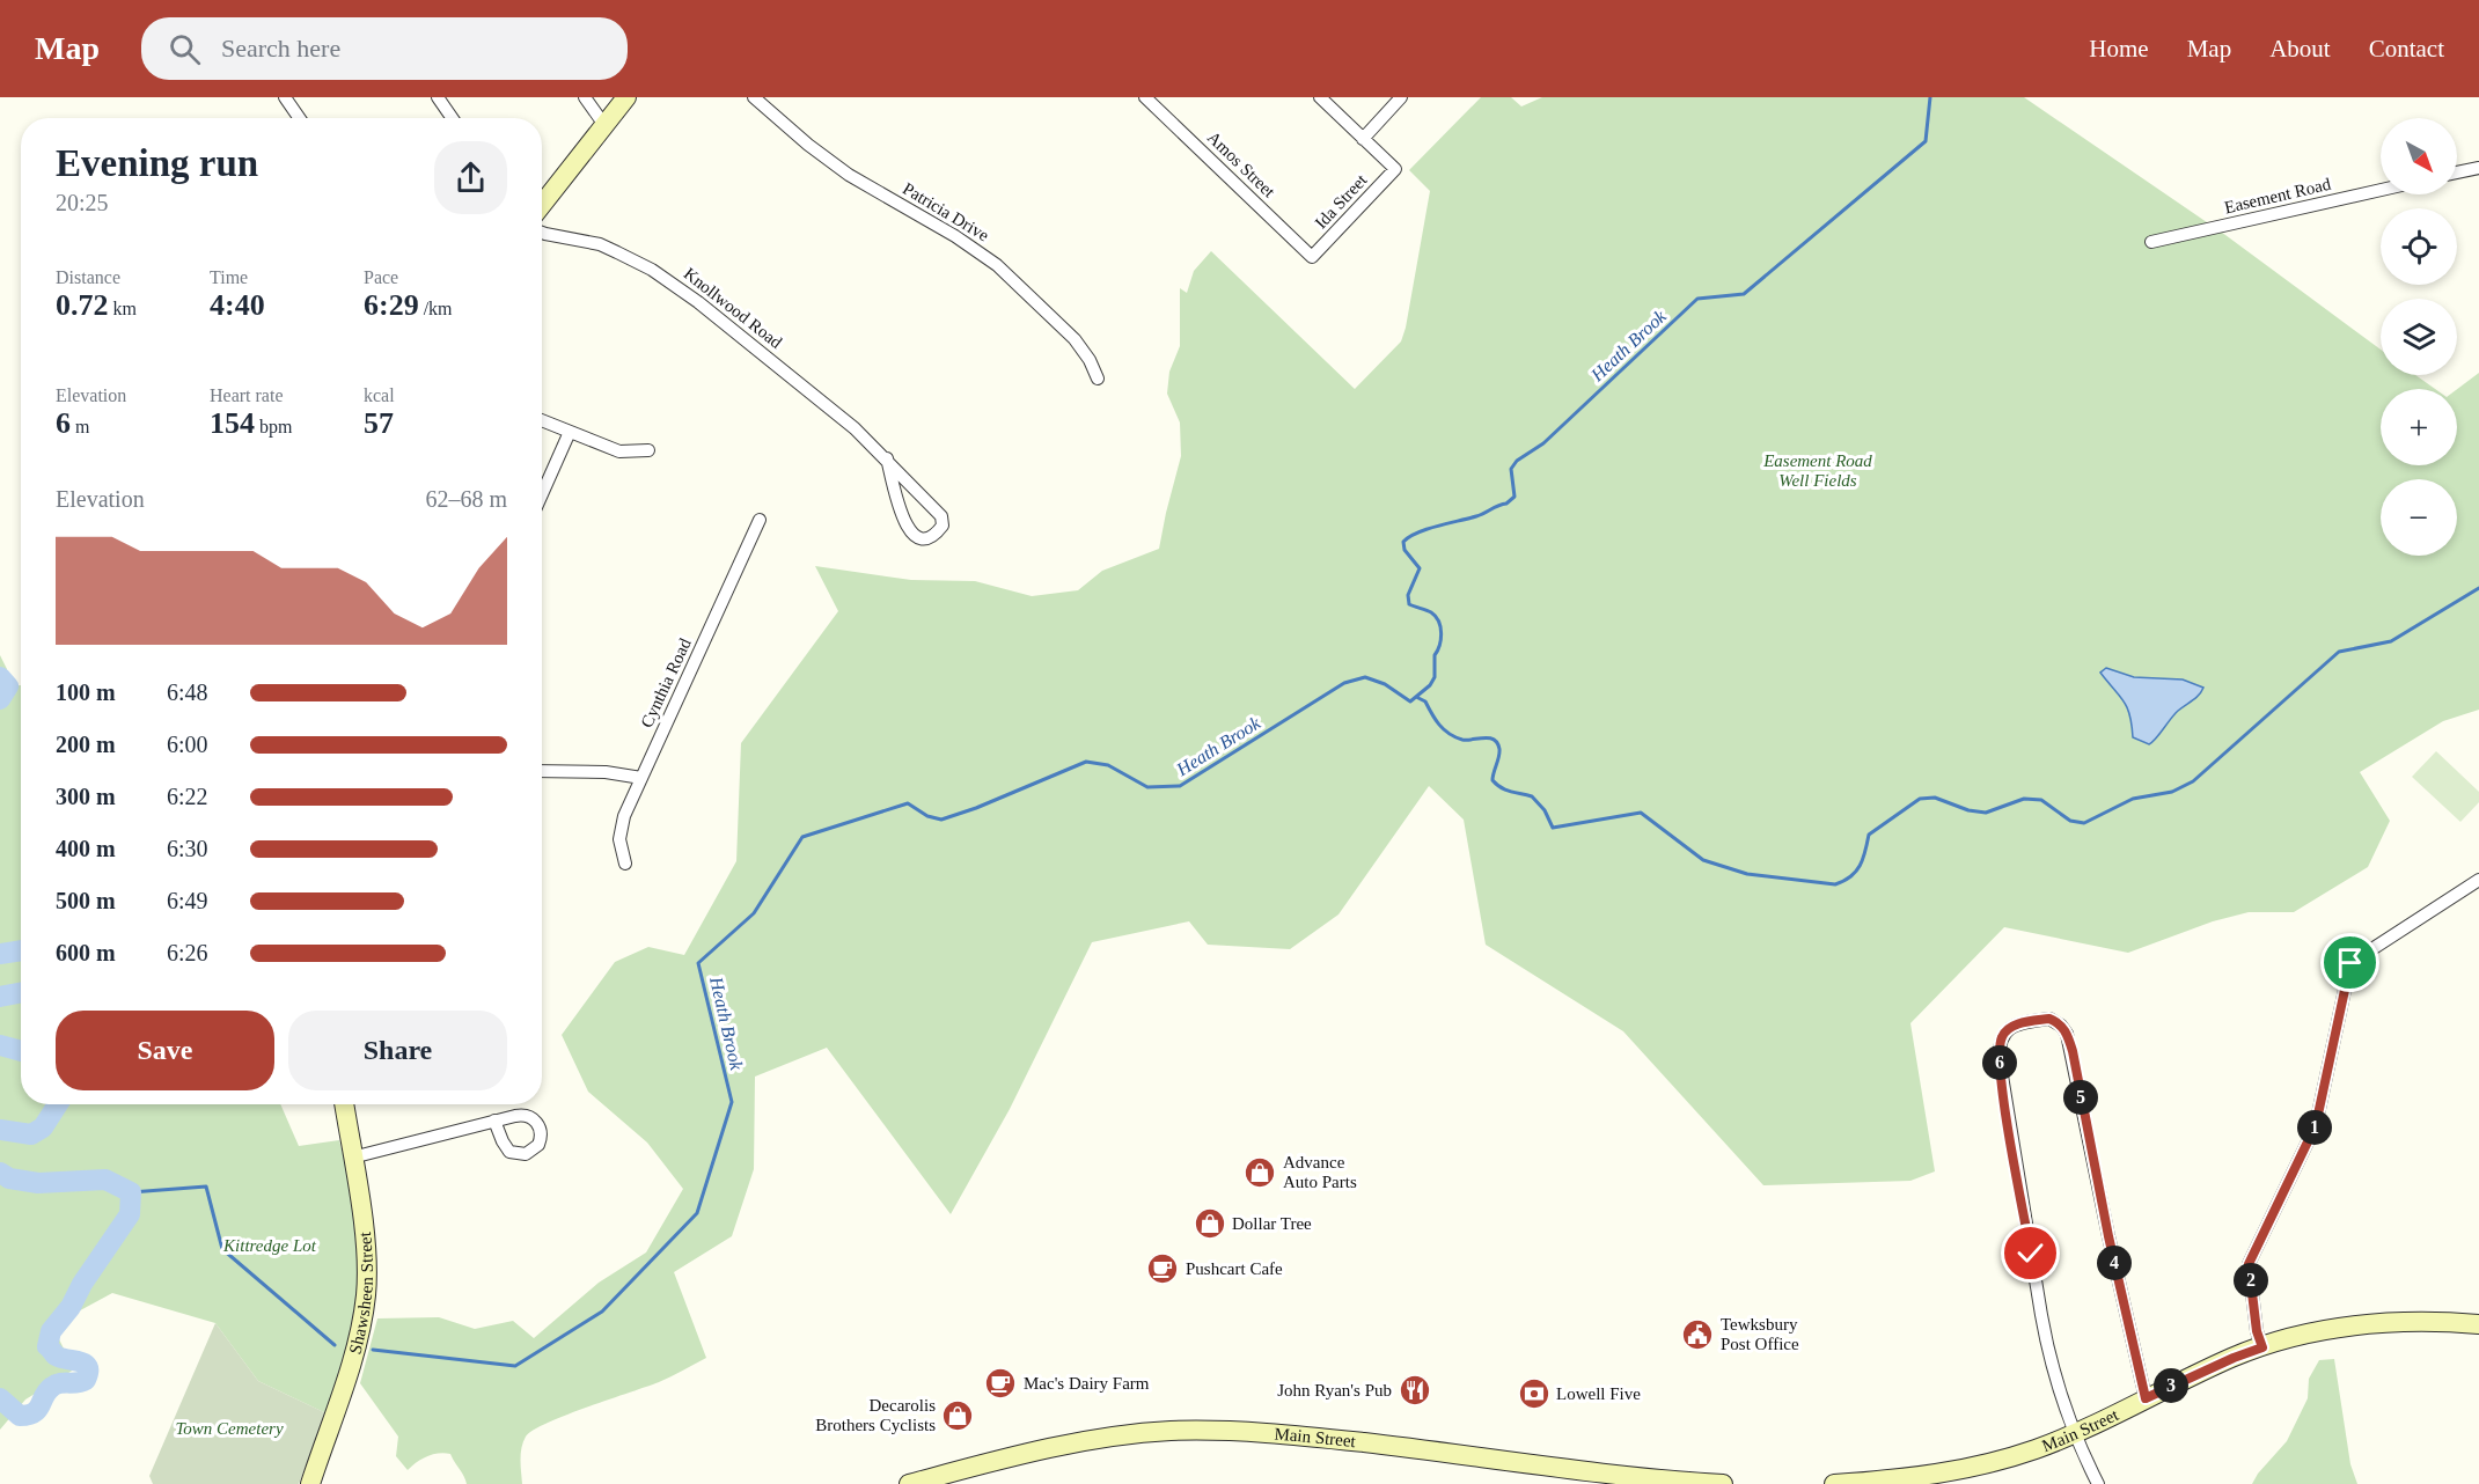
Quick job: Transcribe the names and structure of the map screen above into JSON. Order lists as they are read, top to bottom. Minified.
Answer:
{"streets":{"main road":["Shawsheen Street","Main Street"],"street":["Amos Street","Easement Road","Ida Street","Patricia Drive","Knollwood Road","Cynthia Road"]},"crossings":[["Amos Street","Ida Street"]],"water":["Heath Brook"],"parks":["Easement Road Well Fields","Kittredge Lot","Town Cemetery"],"places":{"shop":["Advance Auto Parts","Dollar Tree","Decarolis Brothers Cyclists"],"cafe":["Pushcart Cafe","Mac's Dairy Farm"],"public building":["Tewksbury Post Office"],"restaurant":["John Ryan's Pub"],"bank":["Lowell Five"]},"north":"bottom right","page":{"header":"Map","search":"Search here","nav":["Home","Map","About","Contact"],"map_buttons":["+","−"],"heading":["Evening run","20:25"],"stats":[["Distance","0.72 km"],["Time","4:40"],["Pace","6:29 /km"],["Elevation","6 m"],["Heart rate","154 bpm"],["kcal","57"]],"chart":["Elevation","62–68 m"],"list":[{"name":"100 m","note":"6:48"},{"name":"200 m","note":"6:00"},{"name":"300 m","note":"6:22"},{"name":"400 m","note":"6:30"},{"name":"500 m","note":"6:49"},{"name":"600 m","note":"6:26"}],"buttons":["Save","Share"],"pins":["6","5","1","4","2","3"]}}
